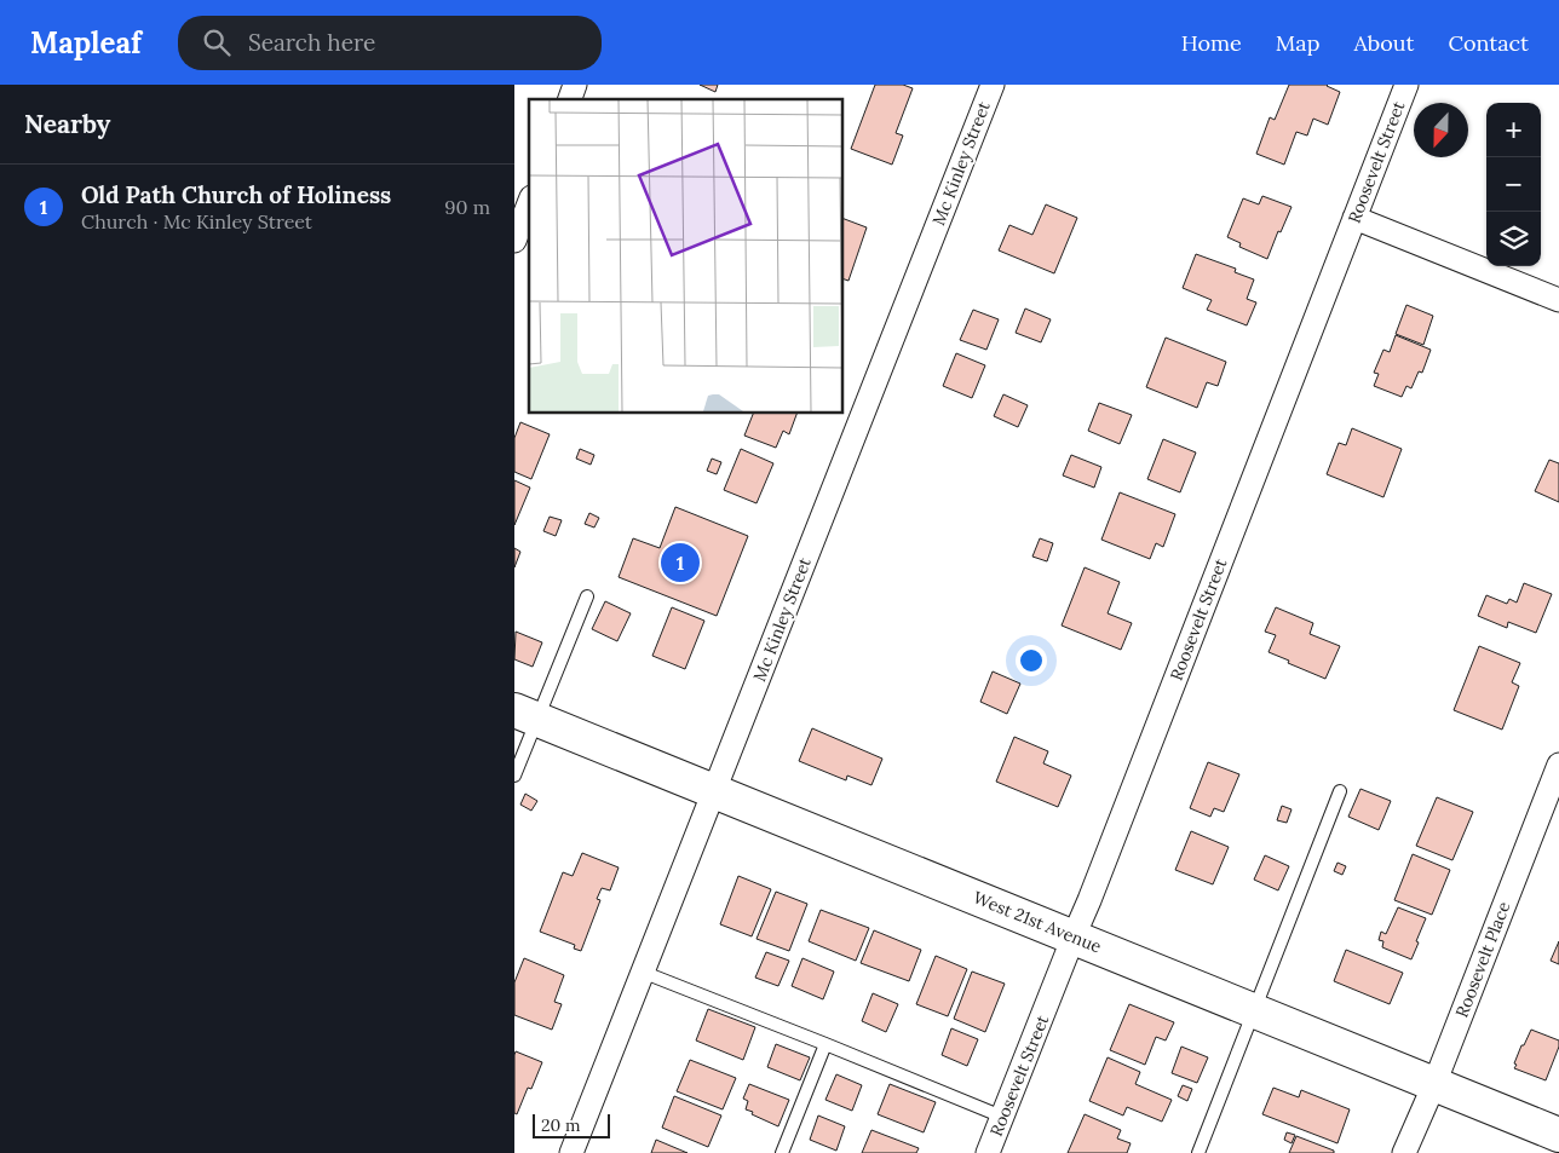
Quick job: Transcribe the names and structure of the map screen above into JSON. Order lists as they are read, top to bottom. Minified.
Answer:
{"streets":{"street":["Roosevelt Street","Mc Kinley Street","West 21st Avenue","Roosevelt Place"]},"crossings":[["Roosevelt Street","West 21st Avenue"],["Mc Kinley Street","West 21st Avenue"],["West 21st Avenue","Roosevelt Place"]],"scale_bar":"20 m","north":"bottom","page":{"header":"Mapleaf","search":"Search here","nav":["Home","Map","About","Contact"],"heading":"Nearby","map_buttons":["+","−"],"list":[{"mark":"1","name":"Old Path Church of Holiness","note":"Church · Mc Kinley Street","value":"90 m"}],"pins":"1","scale":"20 m"}}
